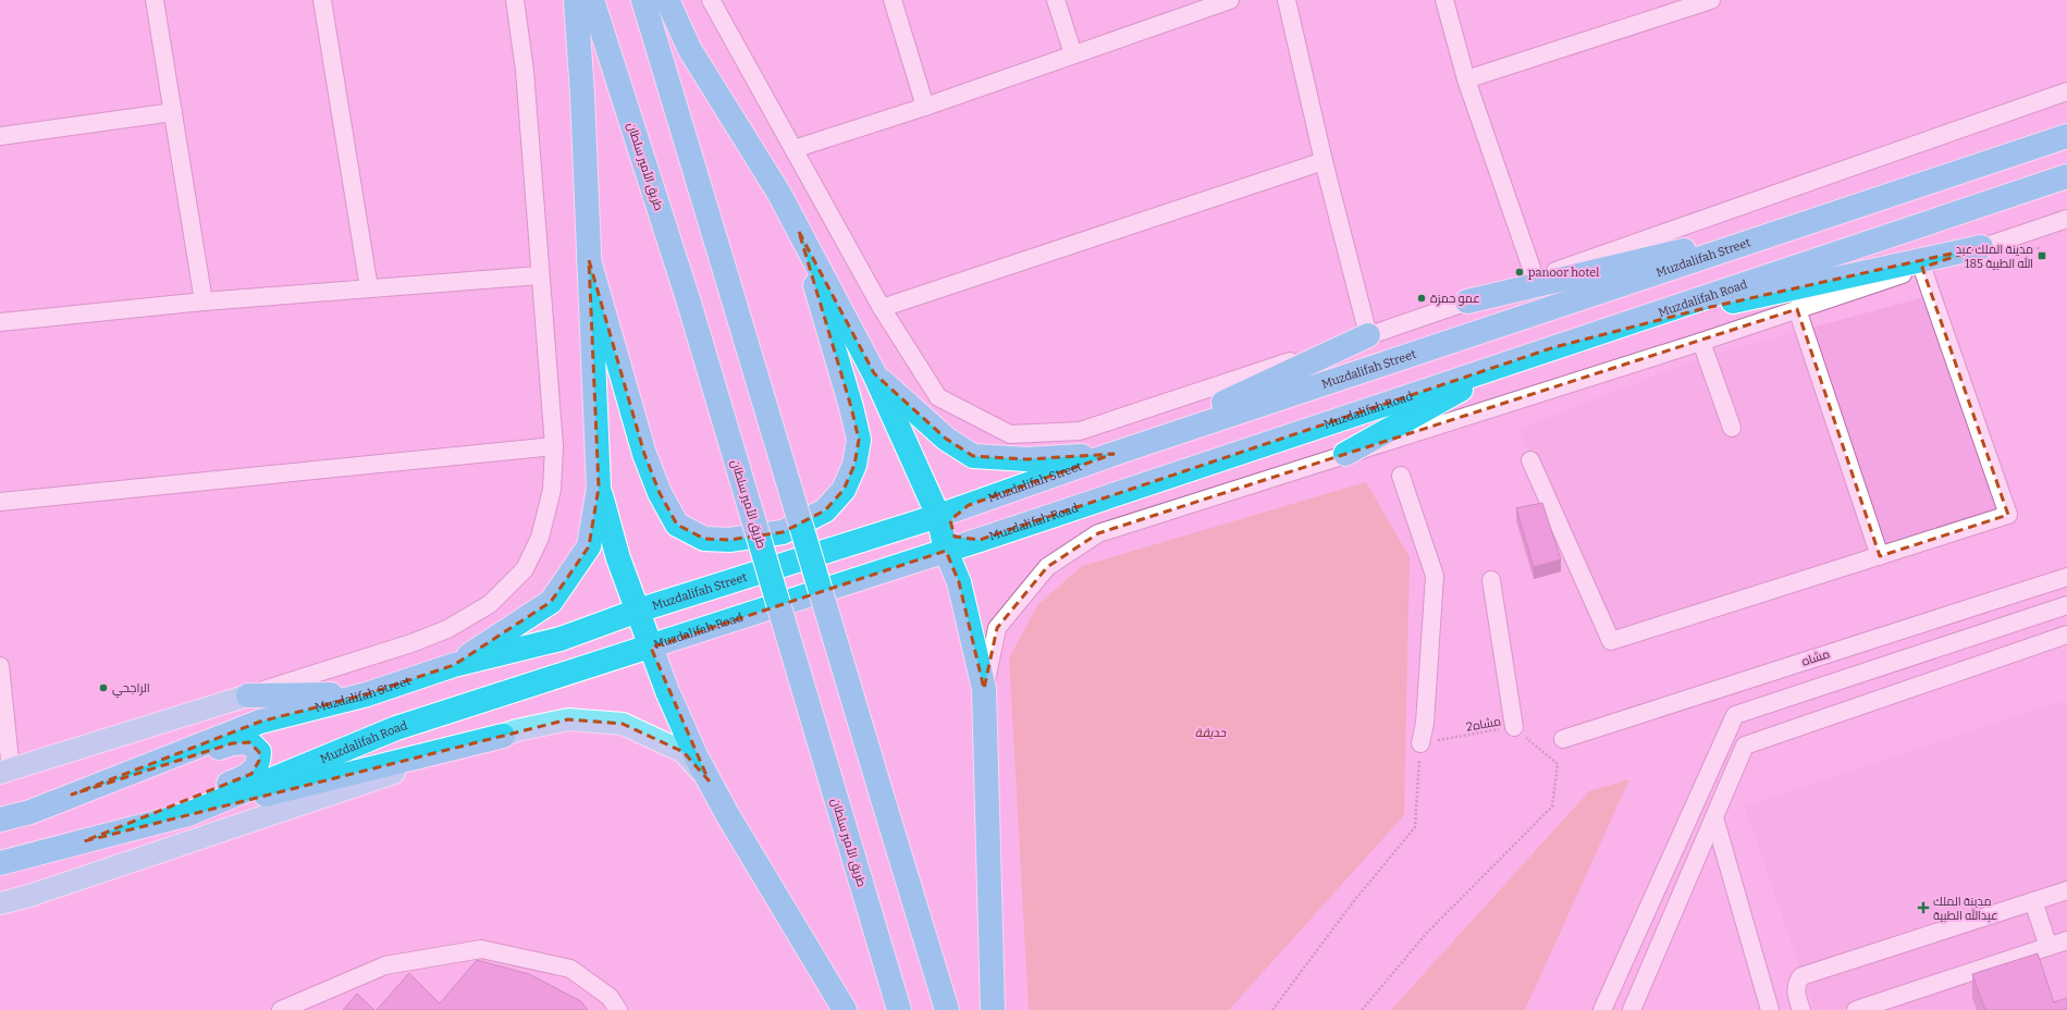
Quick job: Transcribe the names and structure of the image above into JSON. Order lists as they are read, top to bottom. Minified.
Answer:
{"streets":{"highway":["طريق الأمير سلطان","Muzdalifah Street","Muzdalifah Road"],"street":["مشاه"],"path":["مشاه2"]},"parks":["حديقة"],"places":{"transit":["مدينة الملك عبد الله الطبية 185"],"other":["panoor hotel","عمو حمزة","الراجحي"],"health":["مدينة الملك عبدالله الطبية"]}}
